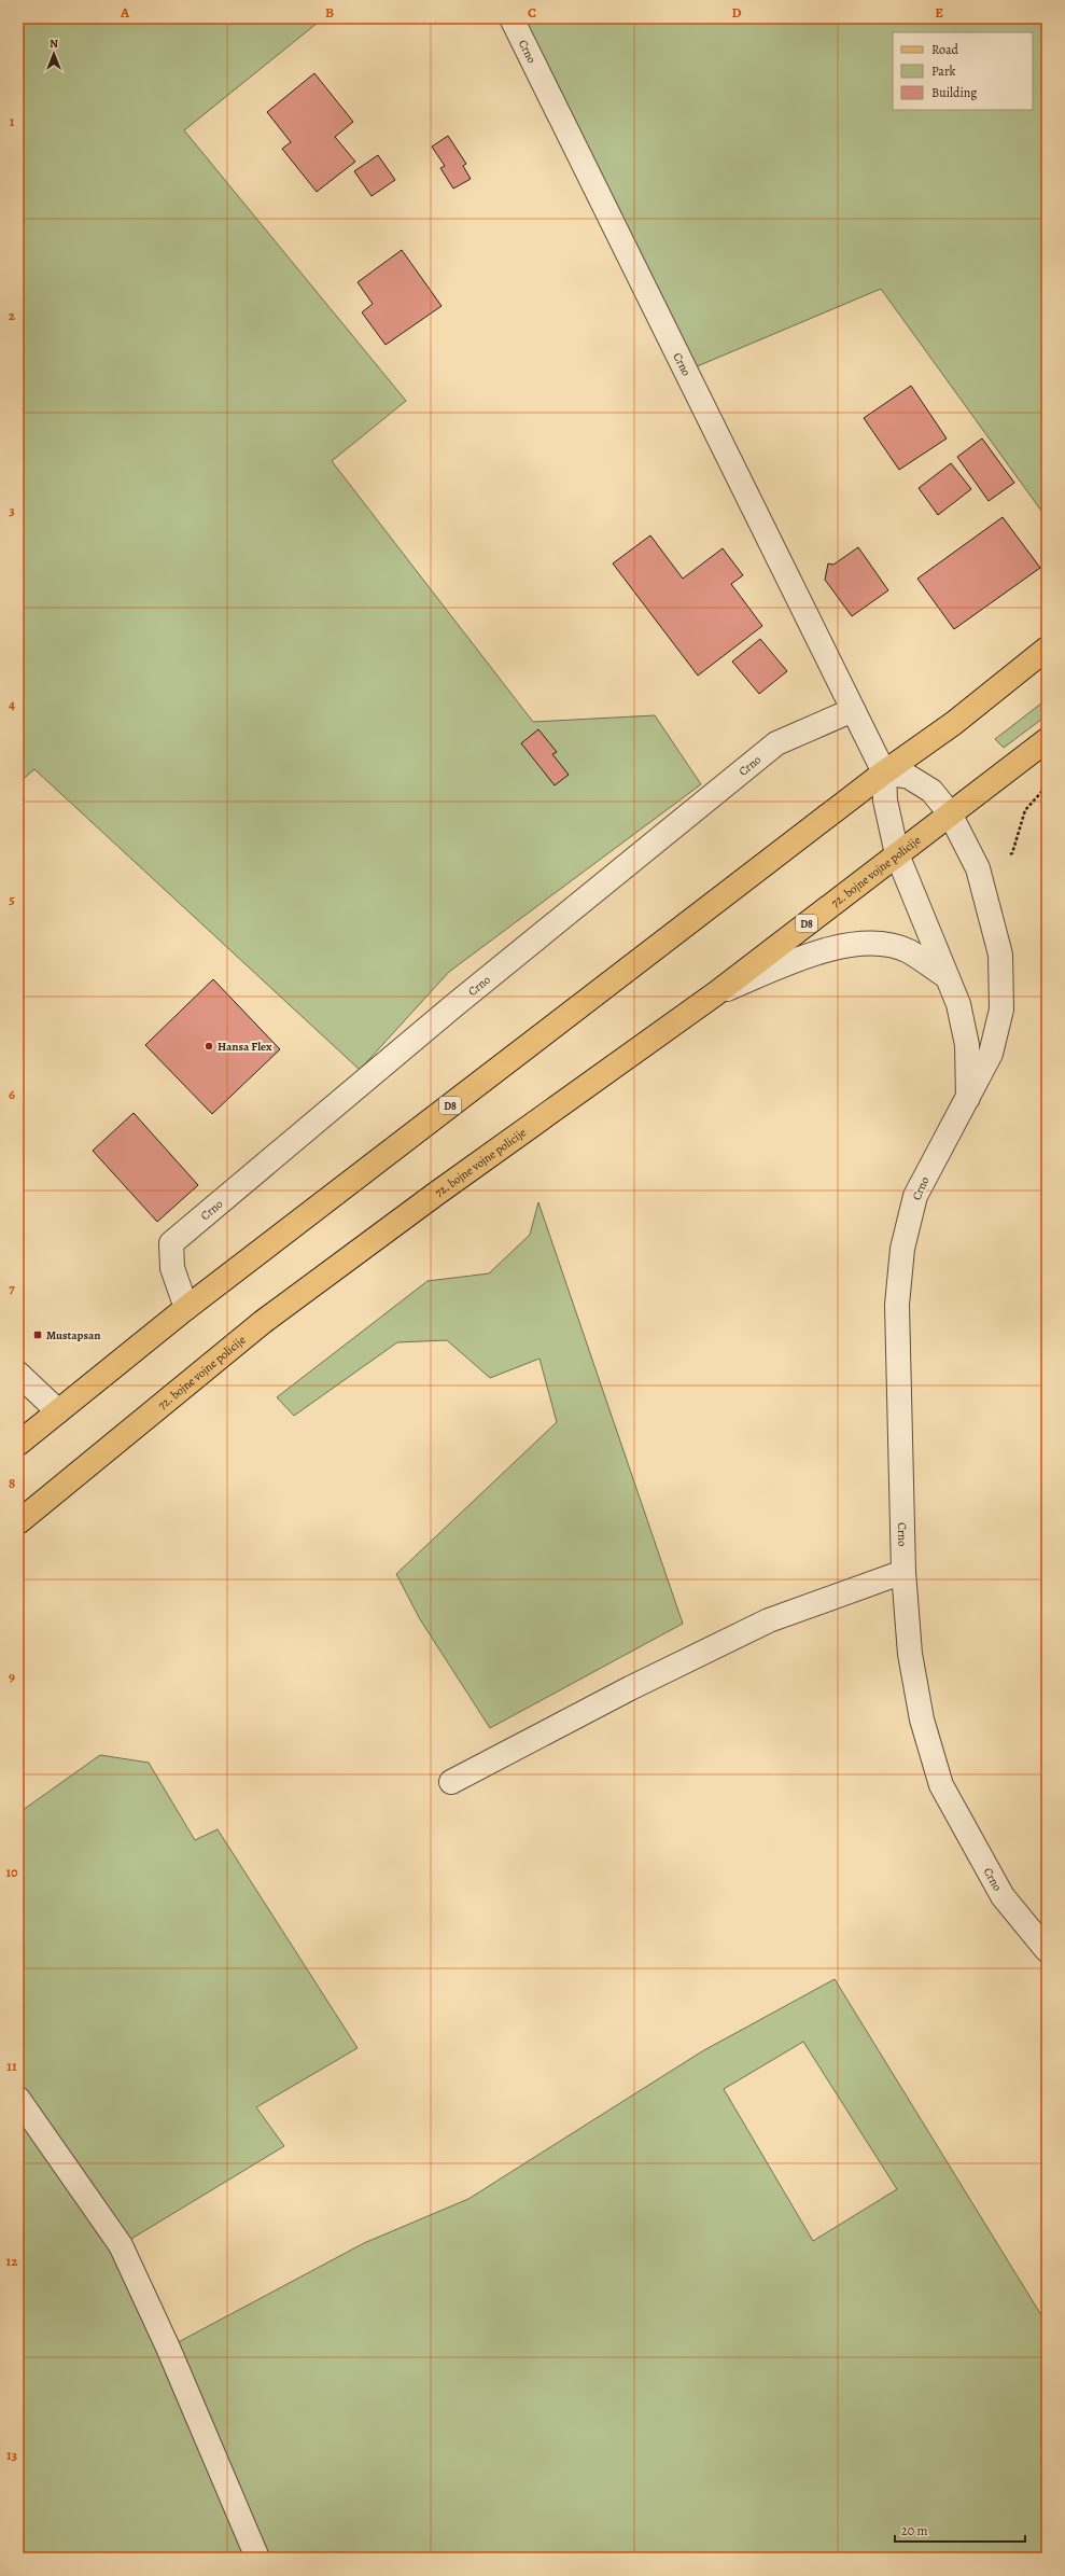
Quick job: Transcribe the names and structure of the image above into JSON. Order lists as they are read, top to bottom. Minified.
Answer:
{"streets":{"main road":["72. bojne vojne policije","D8"],"street":["Crno"]},"crossings":[["Crno","72. bojne vojne policije"],["Crno","D8"],["72. bojne vojne policije","D8"]],"places":{"other":["Hansa Flex"],"transit":["Mustapsan"]},"legend":["Road","Park","Building"],"scale_bar":"20 m","north":"top","grid":{"columns":["A","B","C","D","E"],"rows":["1","2","3","4","5","6","7","8","9","10","11","12","13"]}}
